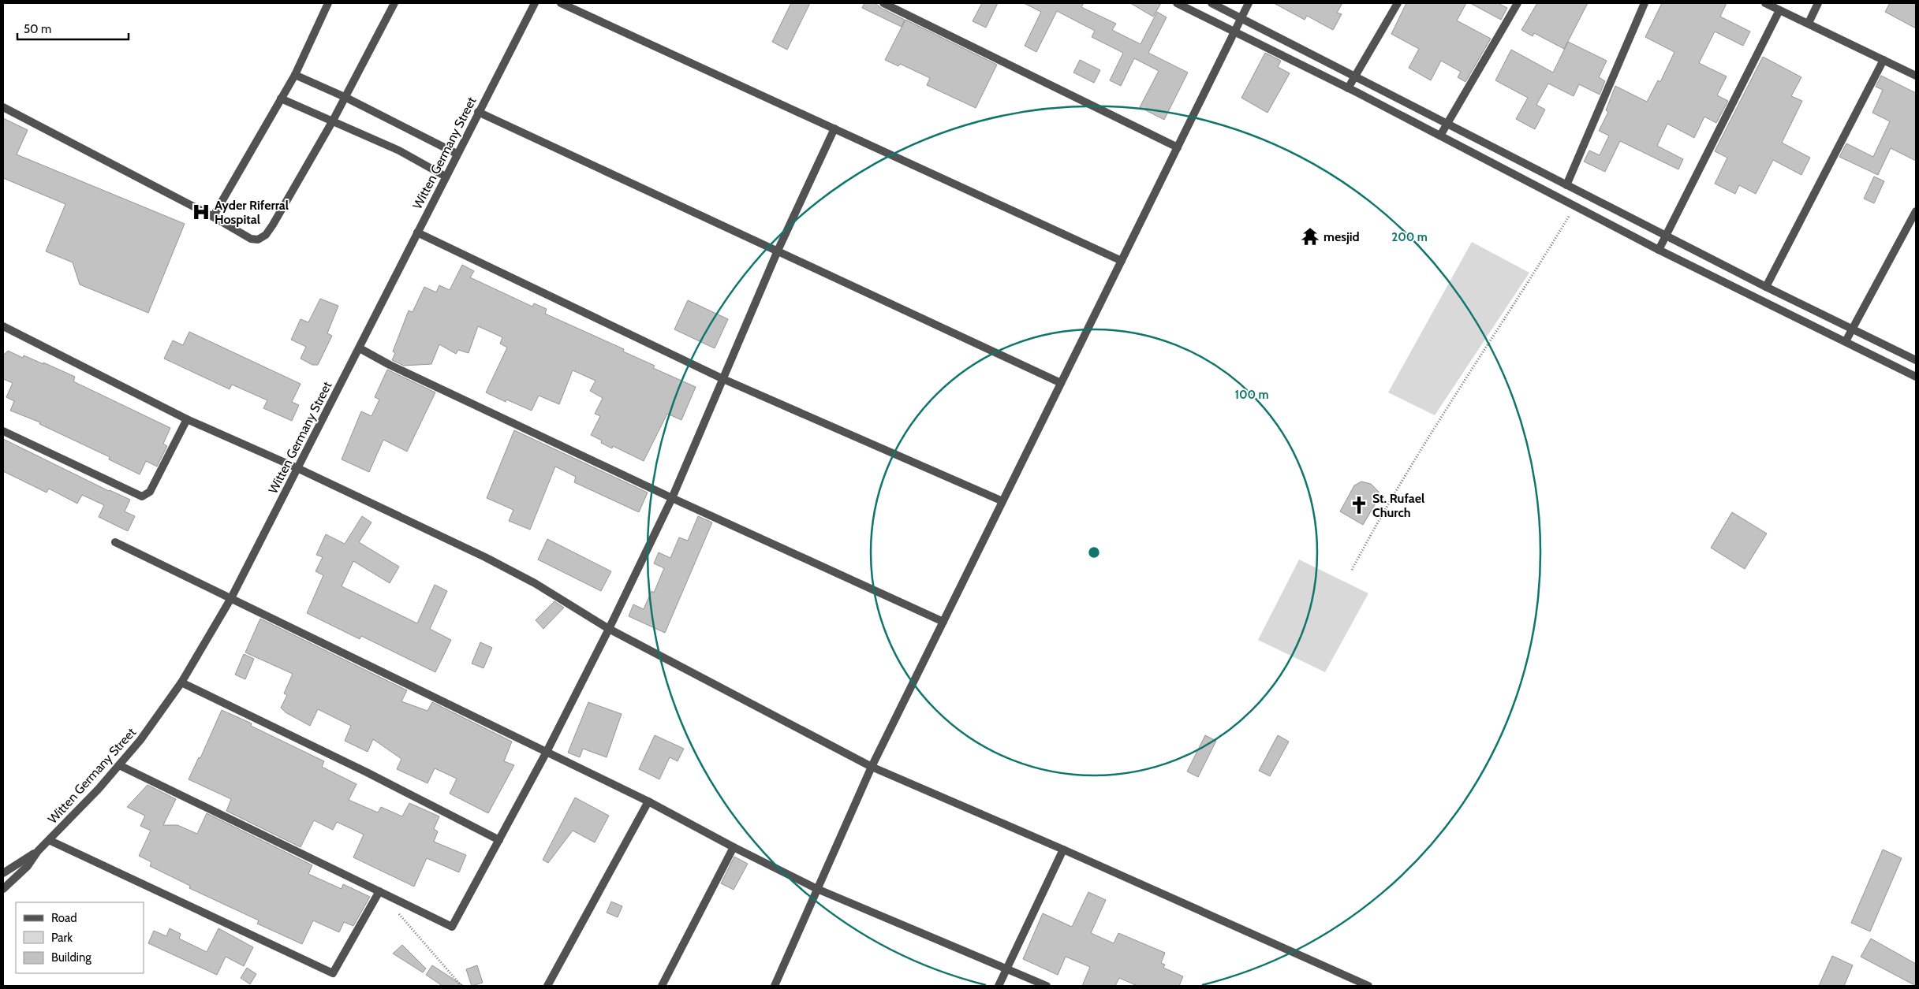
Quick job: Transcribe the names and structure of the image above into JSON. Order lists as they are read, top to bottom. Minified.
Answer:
{"streets":{"street":["Witten Germany Street"]},"places":{"hospital":["Ayder Riferral Hospital"],"temple":["mesjid"],"church":["St. Rufael Church"]},"legend":["Road","Park","Building"],"scale_bar":"50 m","rings":["200 m","100 m"]}
